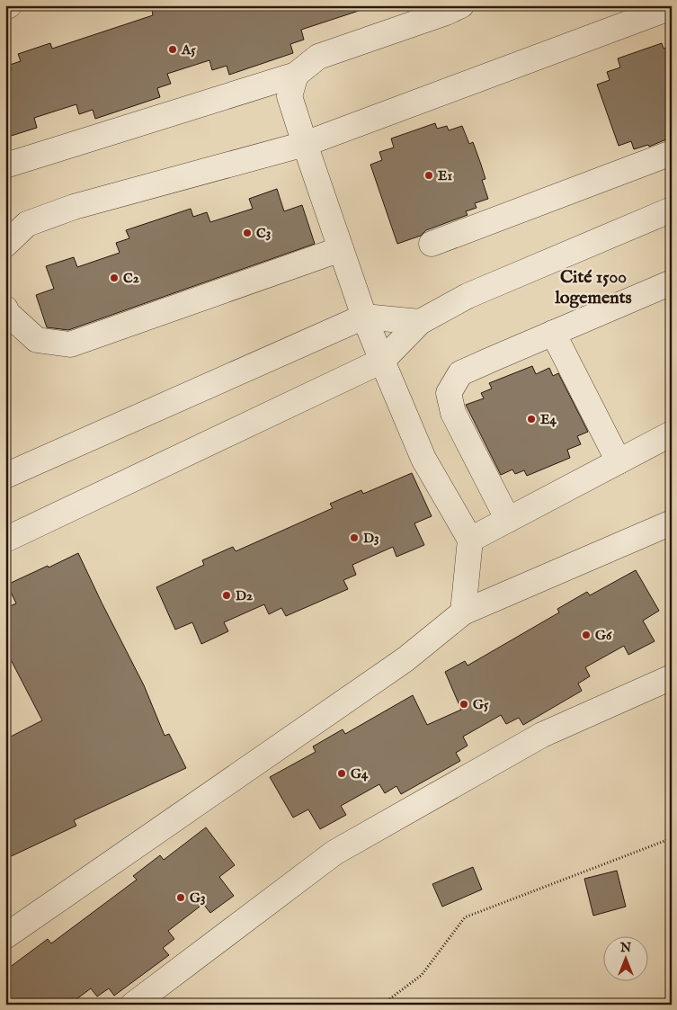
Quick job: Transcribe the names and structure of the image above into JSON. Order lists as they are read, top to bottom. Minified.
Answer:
{"districts":["Cité 1500 logements"],"places":["A5","E1","C3","C2","E4","D3","D2","G6","G5","G4","G3"],"north":"top"}
